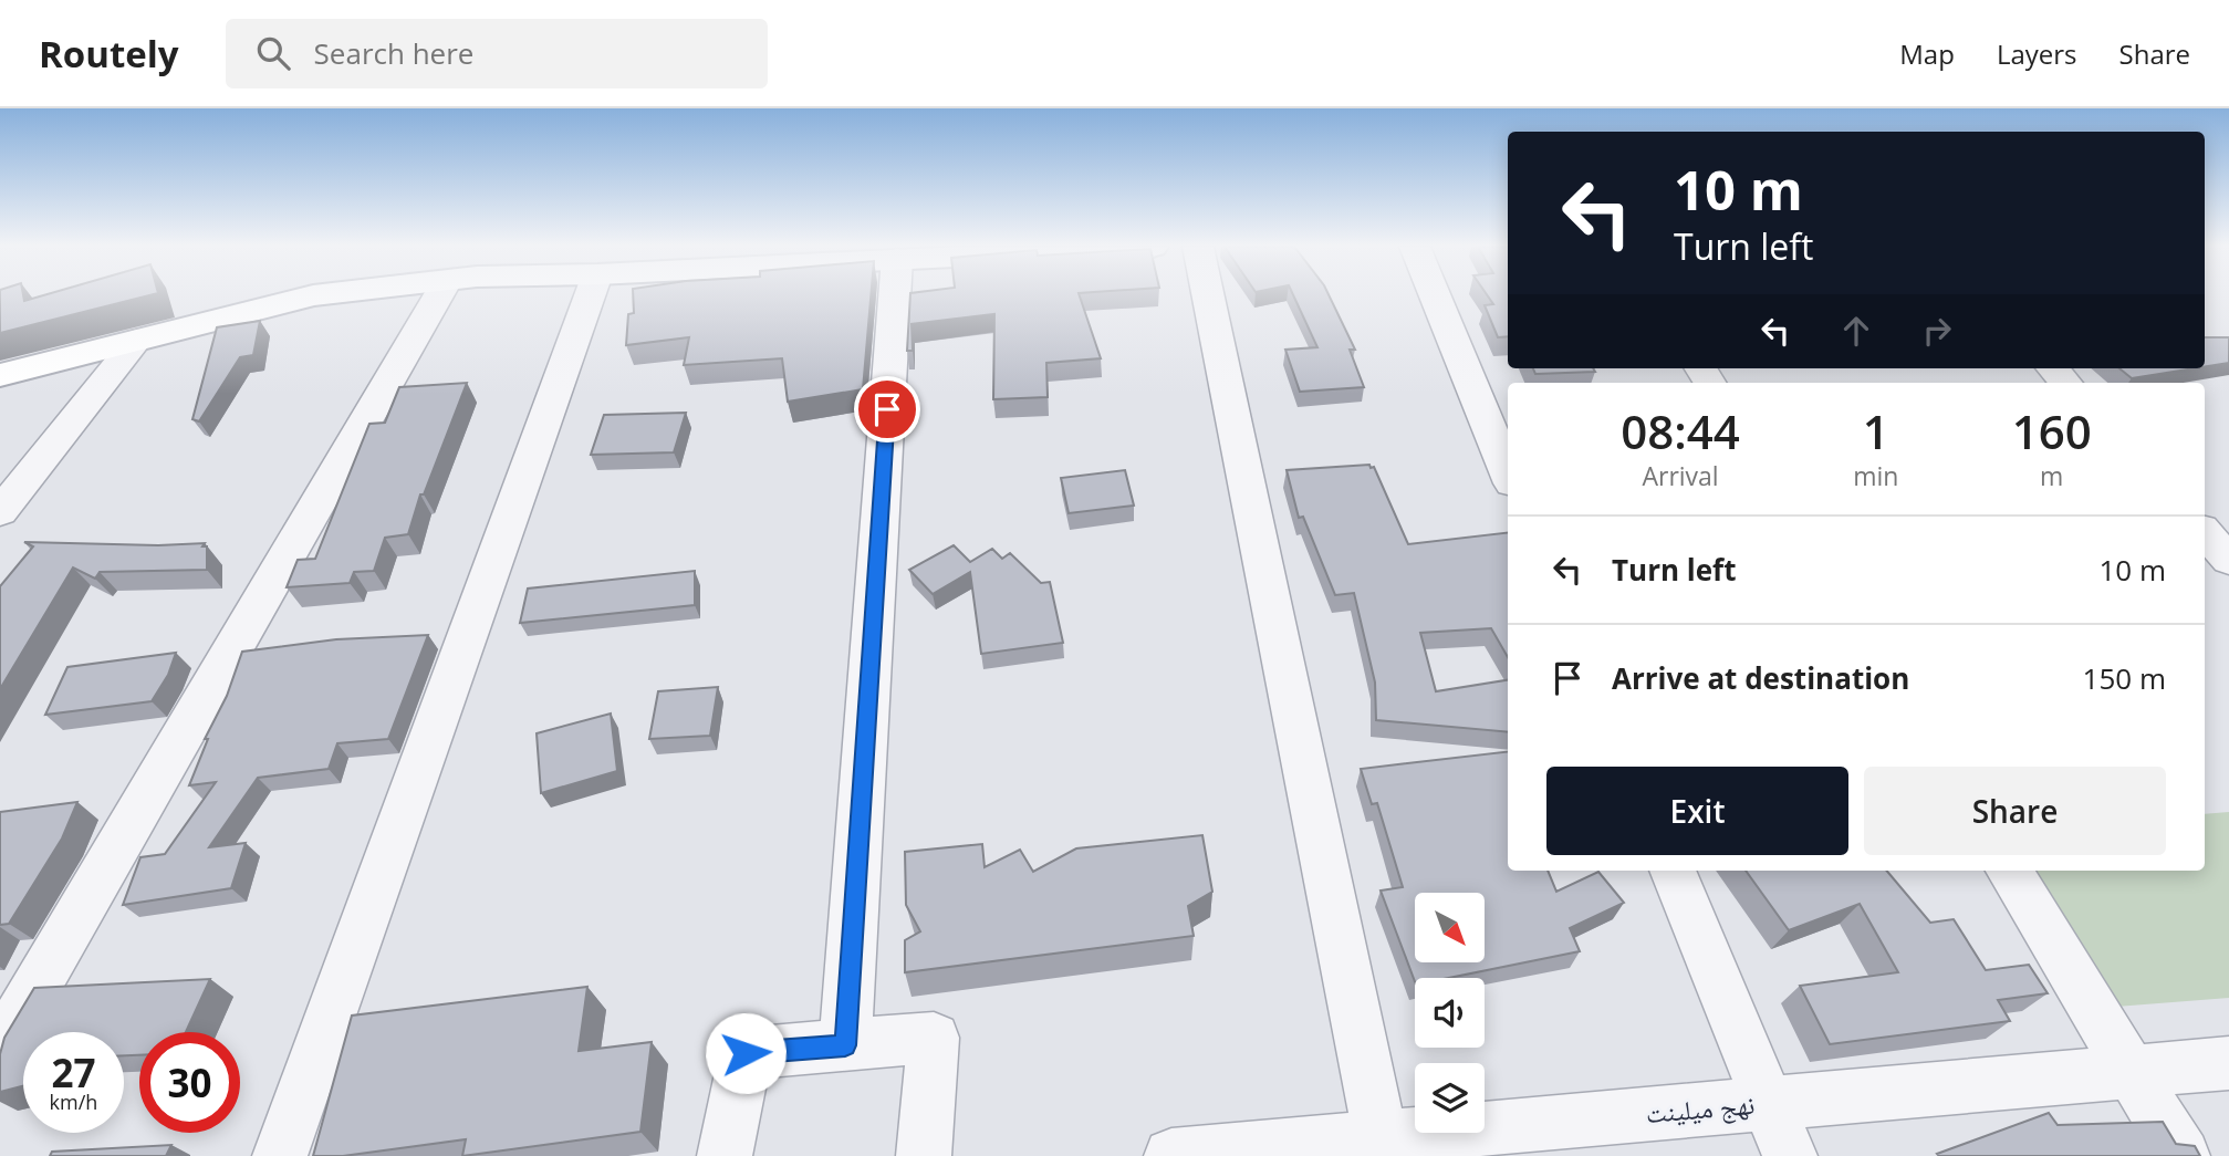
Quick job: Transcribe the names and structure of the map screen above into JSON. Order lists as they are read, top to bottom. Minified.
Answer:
{"streets":{"street":["نهج ميلينت"]},"north":"bottom right","page":{"header":"Routely","search":"Search here","nav":["Map","Layers","Share"],"turn":["10 m","Turn left"],"eta":["08:44","Arrival","1","min","160","m"],"list":[{"name":"Turn left","value":"10 m"},{"name":"Arrive at destination","value":"150 m"}],"buttons":["Exit","Share"],"speed":"27 km/h","limit":"30"}}
